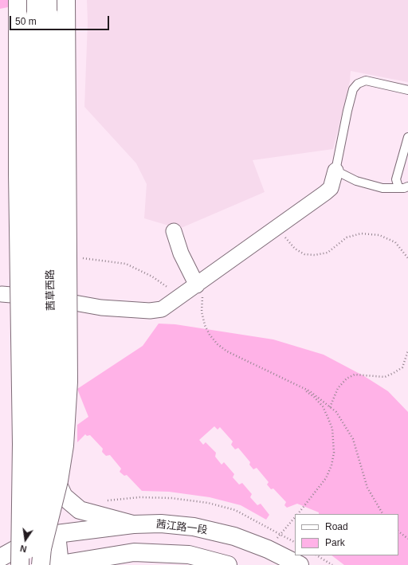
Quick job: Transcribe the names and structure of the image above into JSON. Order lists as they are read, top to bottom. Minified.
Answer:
{"streets":{"main road":["茜草西路","茜江路一段"]},"legend":["Road","Park"],"scale_bar":"50 m","north":"bottom"}
